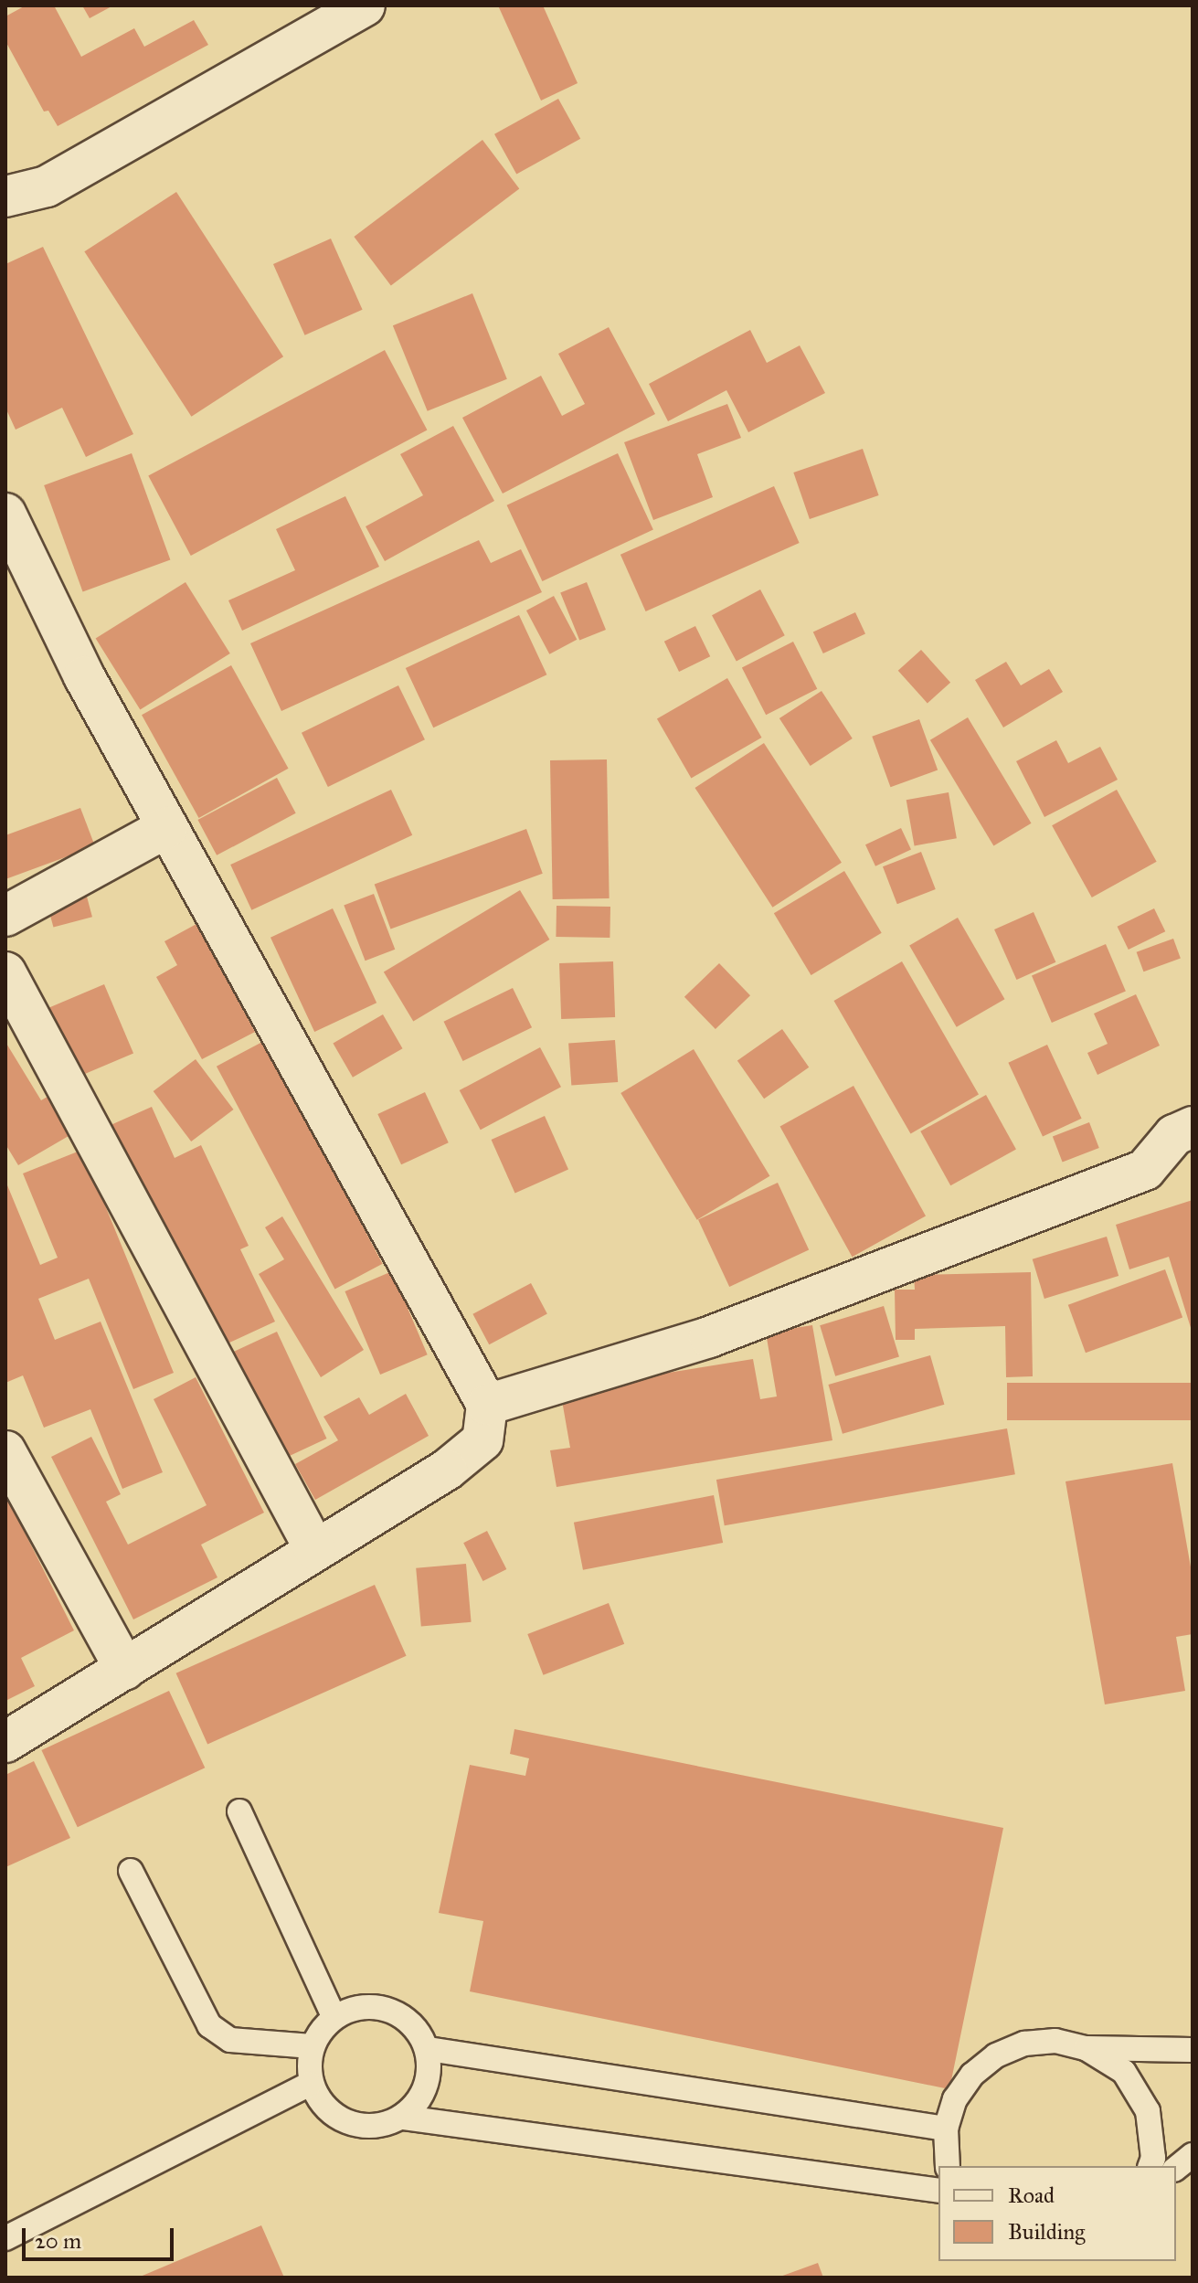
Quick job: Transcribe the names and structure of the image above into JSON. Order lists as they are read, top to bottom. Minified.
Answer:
{"legend":["Road","Building"],"scale_bar":"20 m"}
